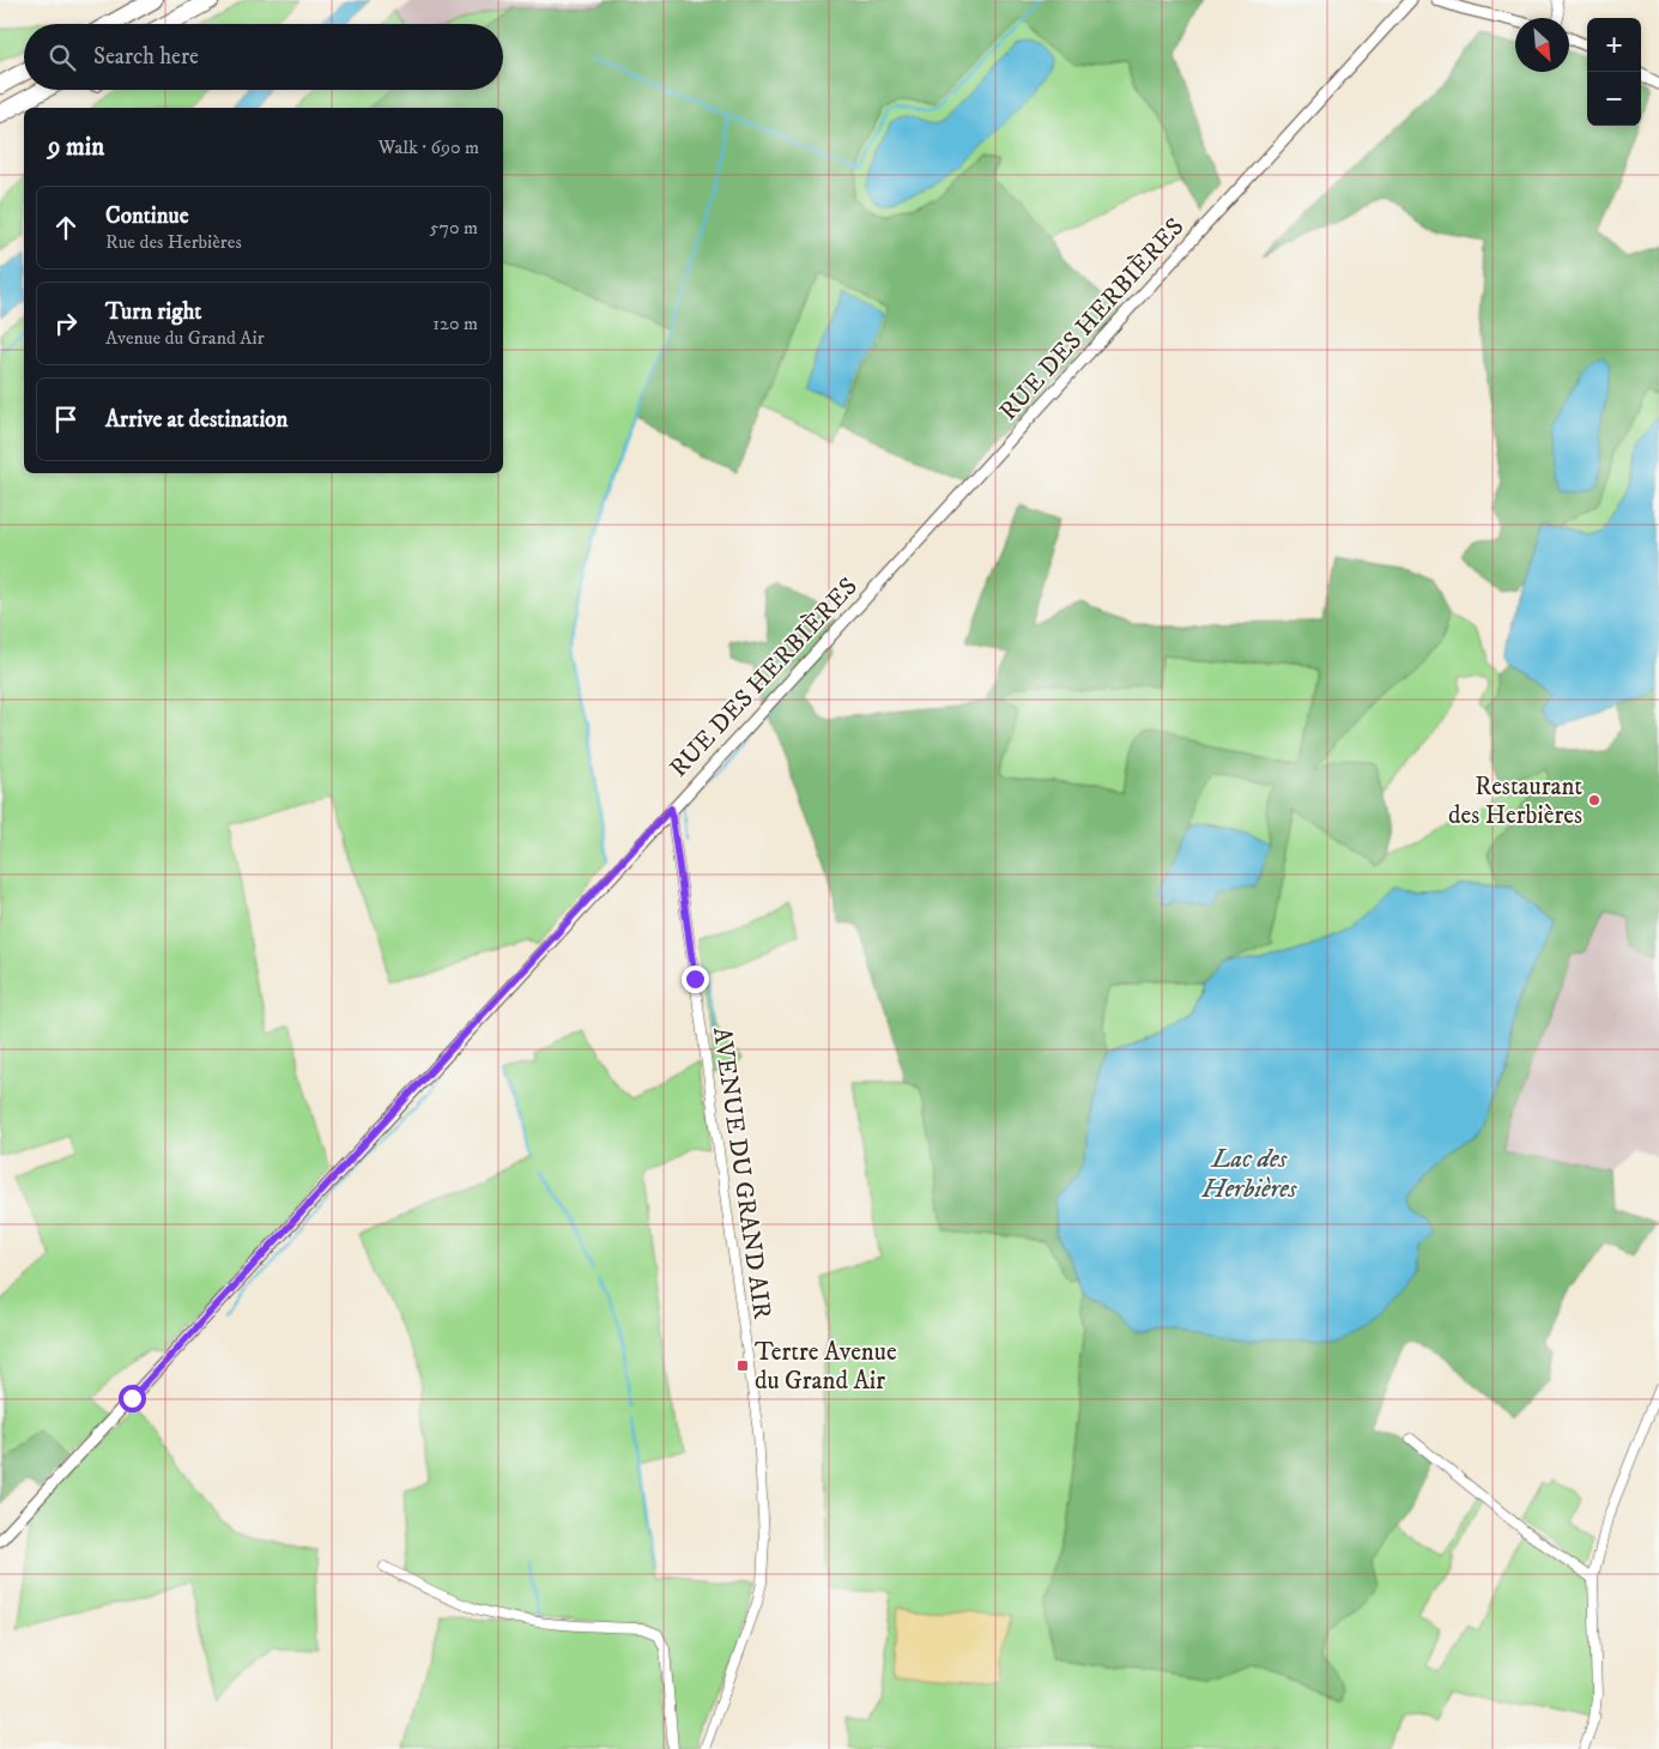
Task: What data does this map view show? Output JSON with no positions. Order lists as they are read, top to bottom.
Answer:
{
  "streets": {
    "street": ["RUE DES HERBIÈRES", "AVENUE DU GRAND AIR"]
  },
  "crossings": [
    ["RUE DES HERBIÈRES", "AVENUE DU GRAND AIR"]
  ],
  "water": ["Lac des Herbières"],
  "places": {
    "other": ["Restaurant des Herbières"],
    "transit": ["Tertre Avenue du Grand Air"]
  },
  "north": "bottom right",
  "page": {
    "map_buttons": ["+", "−"],
    "search": "Search here",
    "heading": ["9 min", "Walk · 690 m"],
    "list": [
      ["Continue", "Rue des Herbières", "570 m"],
      ["Turn right", "Avenue du Grand Air", "120 m"],
      "Arrive at destination"
    ]
  }
}
